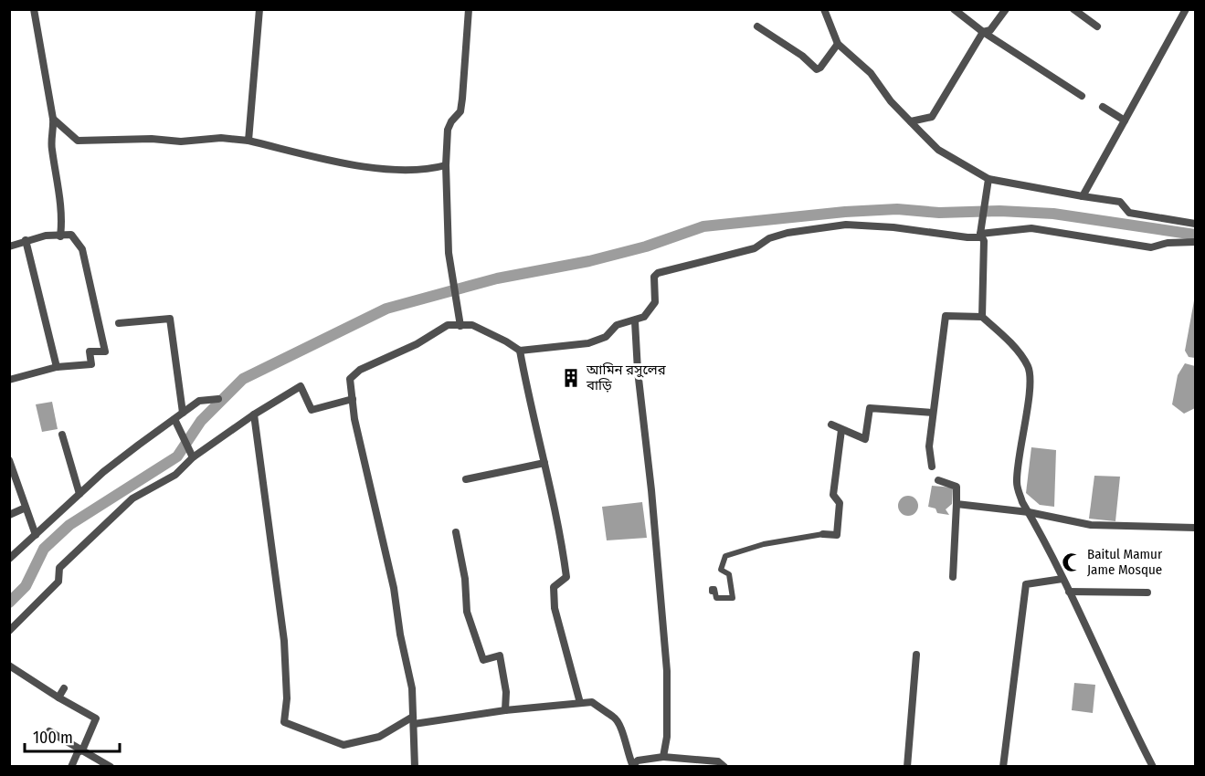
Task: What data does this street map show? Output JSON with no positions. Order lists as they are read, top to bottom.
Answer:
{
  "places": {
    "building": ["আমিন রসুলের বাড়ি"],
    "mosque": ["Baitul Mamur Jame Mosque"]
  },
  "scale_bar": "100 m"
}
